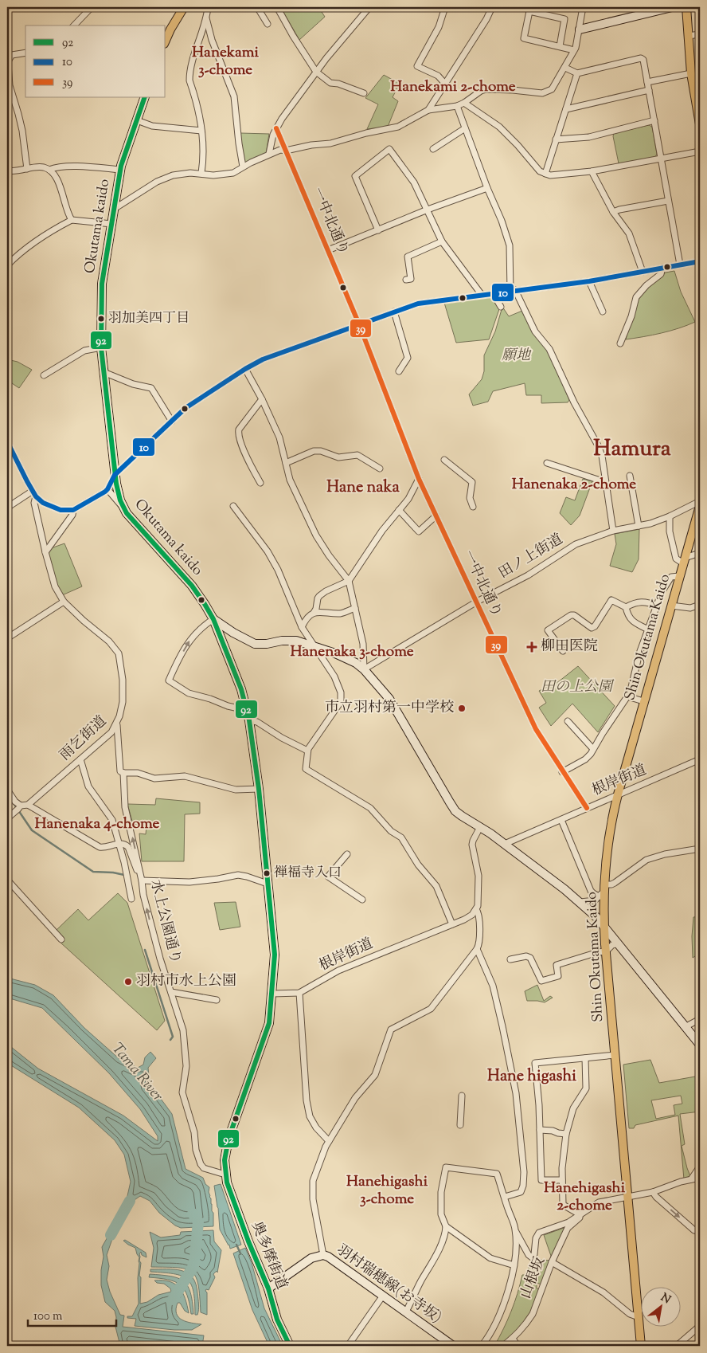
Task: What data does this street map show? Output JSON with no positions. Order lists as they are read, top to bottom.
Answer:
{
  "streets": {
    "main road": ["Okutama kaido", "Shin Okutama Kaido", "奥多摩街道"],
    "street": [
      "一中北通り",
      "田ノ上街道",
      "雨乞街道",
      "根岸街道",
      "水上公園通り",
      "山根坂",
      "羽村瑞穂線(お寺坂)"
    ]
  },
  "crossings": [
    ["一中北通り", "田ノ上街道"],
    ["一中北通り", "根岸街道"],
    ["Okutama kaido", "根岸街道"],
    ["Okutama kaido", "水上公園通り"],
    ["Okutama kaido", "奥多摩街道"],
    ["Shin Okutama Kaido", "根岸街道"],
    ["雨乞街道", "水上公園通り"],
    ["水上公園通り", "奥多摩街道"],
    ["奥多摩街道", "羽村瑞穂線(お寺坂)"]
  ],
  "districts": [
    "Hanekami 3-chome",
    "Hanekami 2-chome",
    "Hamura",
    "Hanenaka 2-chome",
    "Hane naka",
    "Hanenaka 3-chome",
    "Hanenaka 4-chome",
    "Hane higashi",
    "Hanehigashi 3-chome",
    "Hanehigashi 2-chome"
  ],
  "water": ["Tama River"],
  "parks": ["願地", "田の上公園"],
  "places": {
    "other": [
      "羽加美四丁目",
      "市立羽村第一中学校",
      "禅福寺入口",
      "羽村市水上公園"
    ],
    "health": ["柳田医院"]
  },
  "lines": ["transit line 92", "transit line 39", "transit line 10"],
  "legend": ["92", "10", "39"],
  "scale_bar": "100 m",
  "north": "top right"
}
